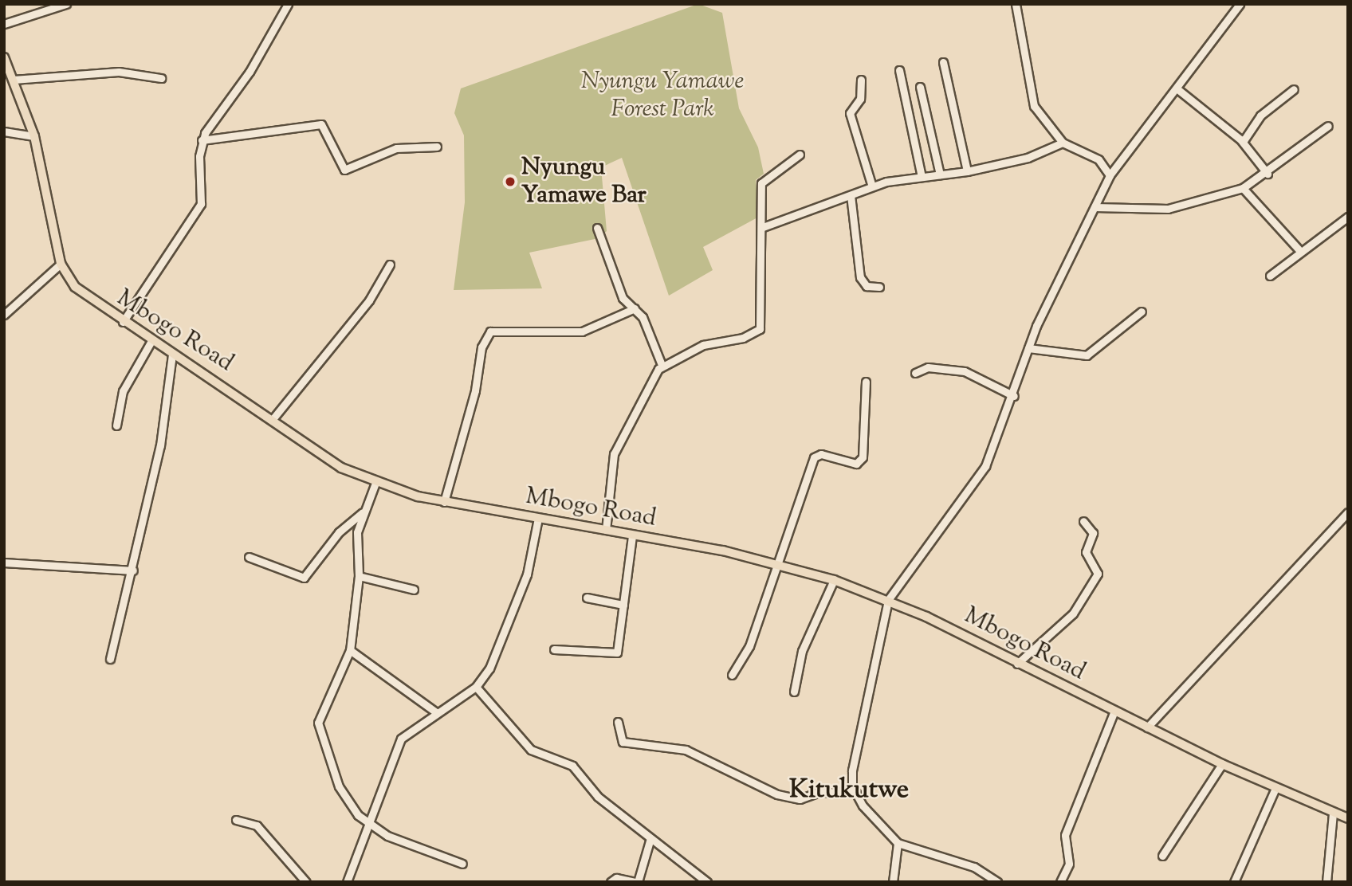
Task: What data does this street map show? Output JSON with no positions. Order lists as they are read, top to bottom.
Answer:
{
  "streets": {
    "main road": ["Mbogo Road"]
  },
  "districts": ["Kitukutwe"],
  "parks": ["Nyungu Yamawe Forest Park"],
  "places": ["Nyungu Yamawe Bar"]
}
